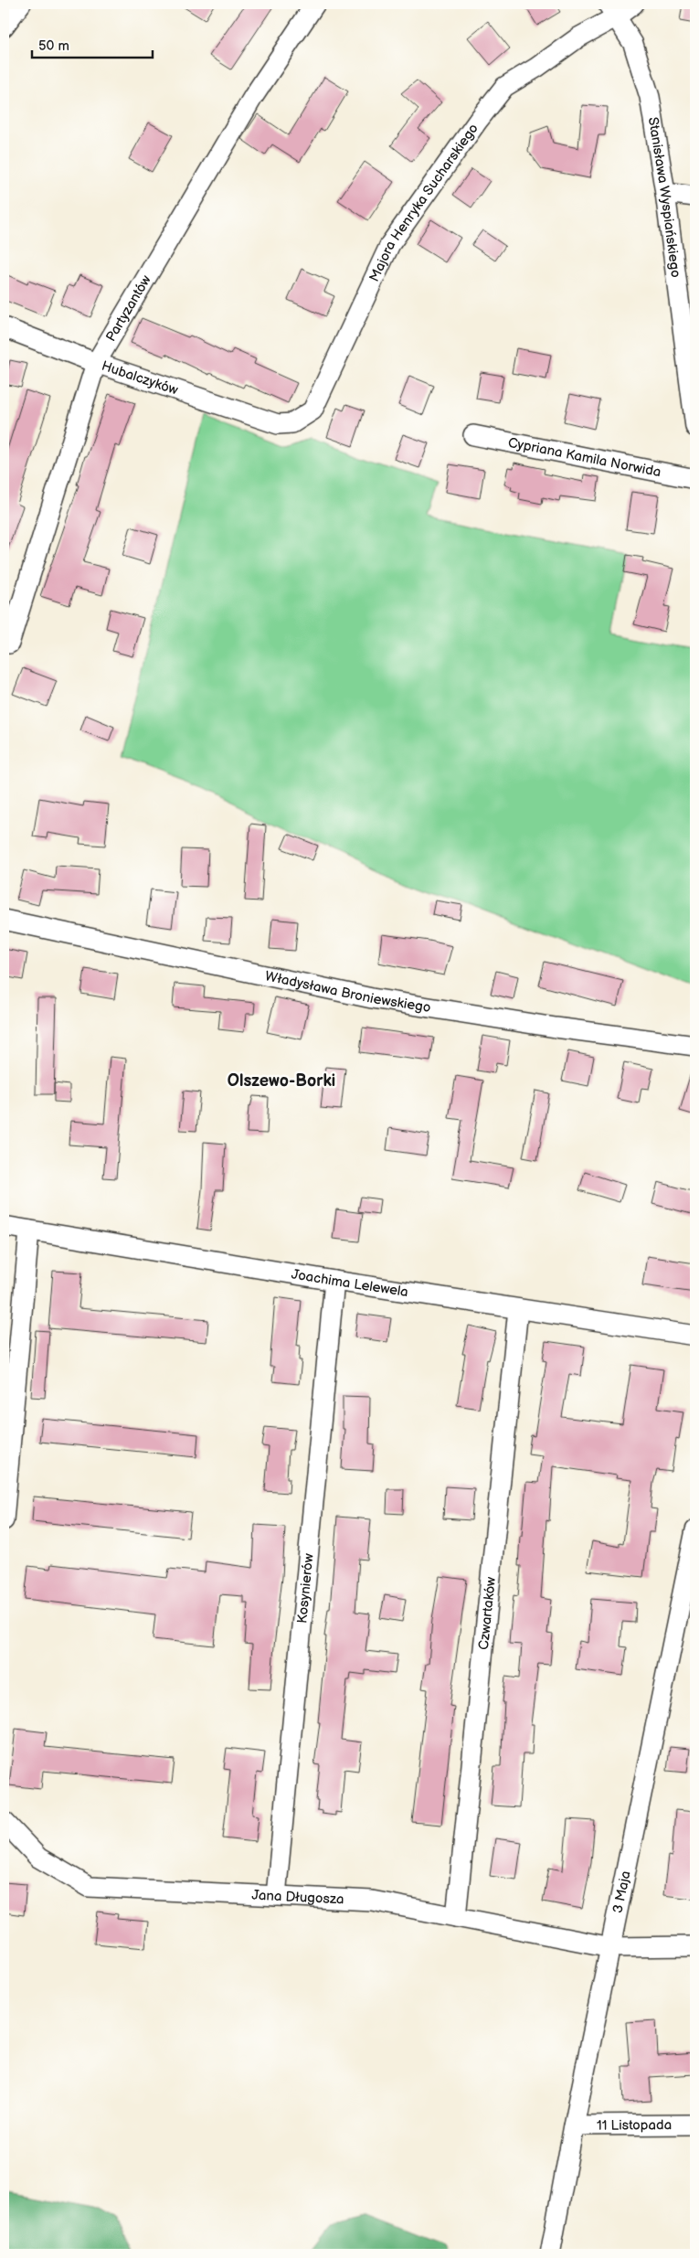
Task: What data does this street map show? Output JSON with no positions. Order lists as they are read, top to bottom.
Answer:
{
  "streets": {
    "street": [
      "Stanisława Wyspiańskiego",
      "Majora Henryka Sucharskiego",
      "Partyzantów",
      "Hubalczyków",
      "Cypriana Kamila Norwida",
      "Władysława Broniewskiego",
      "Joachima Lelewela",
      "Kosynierów",
      "Czwartaków",
      "3 Maja",
      "Jana Długosza",
      "11 Listopada"
    ]
  },
  "crossings": [
    ["Stanisława Wyspiańskiego", "Majora Henryka Sucharskiego"],
    ["Majora Henryka Sucharskiego", "Hubalczyków"],
    ["Partyzantów", "Hubalczyków"],
    ["Joachima Lelewela", "Kosynierów"],
    ["Joachima Lelewela", "Czwartaków"],
    ["Kosynierów", "Jana Długosza"],
    ["Czwartaków", "Jana Długosza"],
    ["3 Maja", "Jana Długosza"],
    ["3 Maja", "11 Listopada"]
  ],
  "districts": ["Olszewo-Borki"],
  "scale_bar": "50 m"
}
